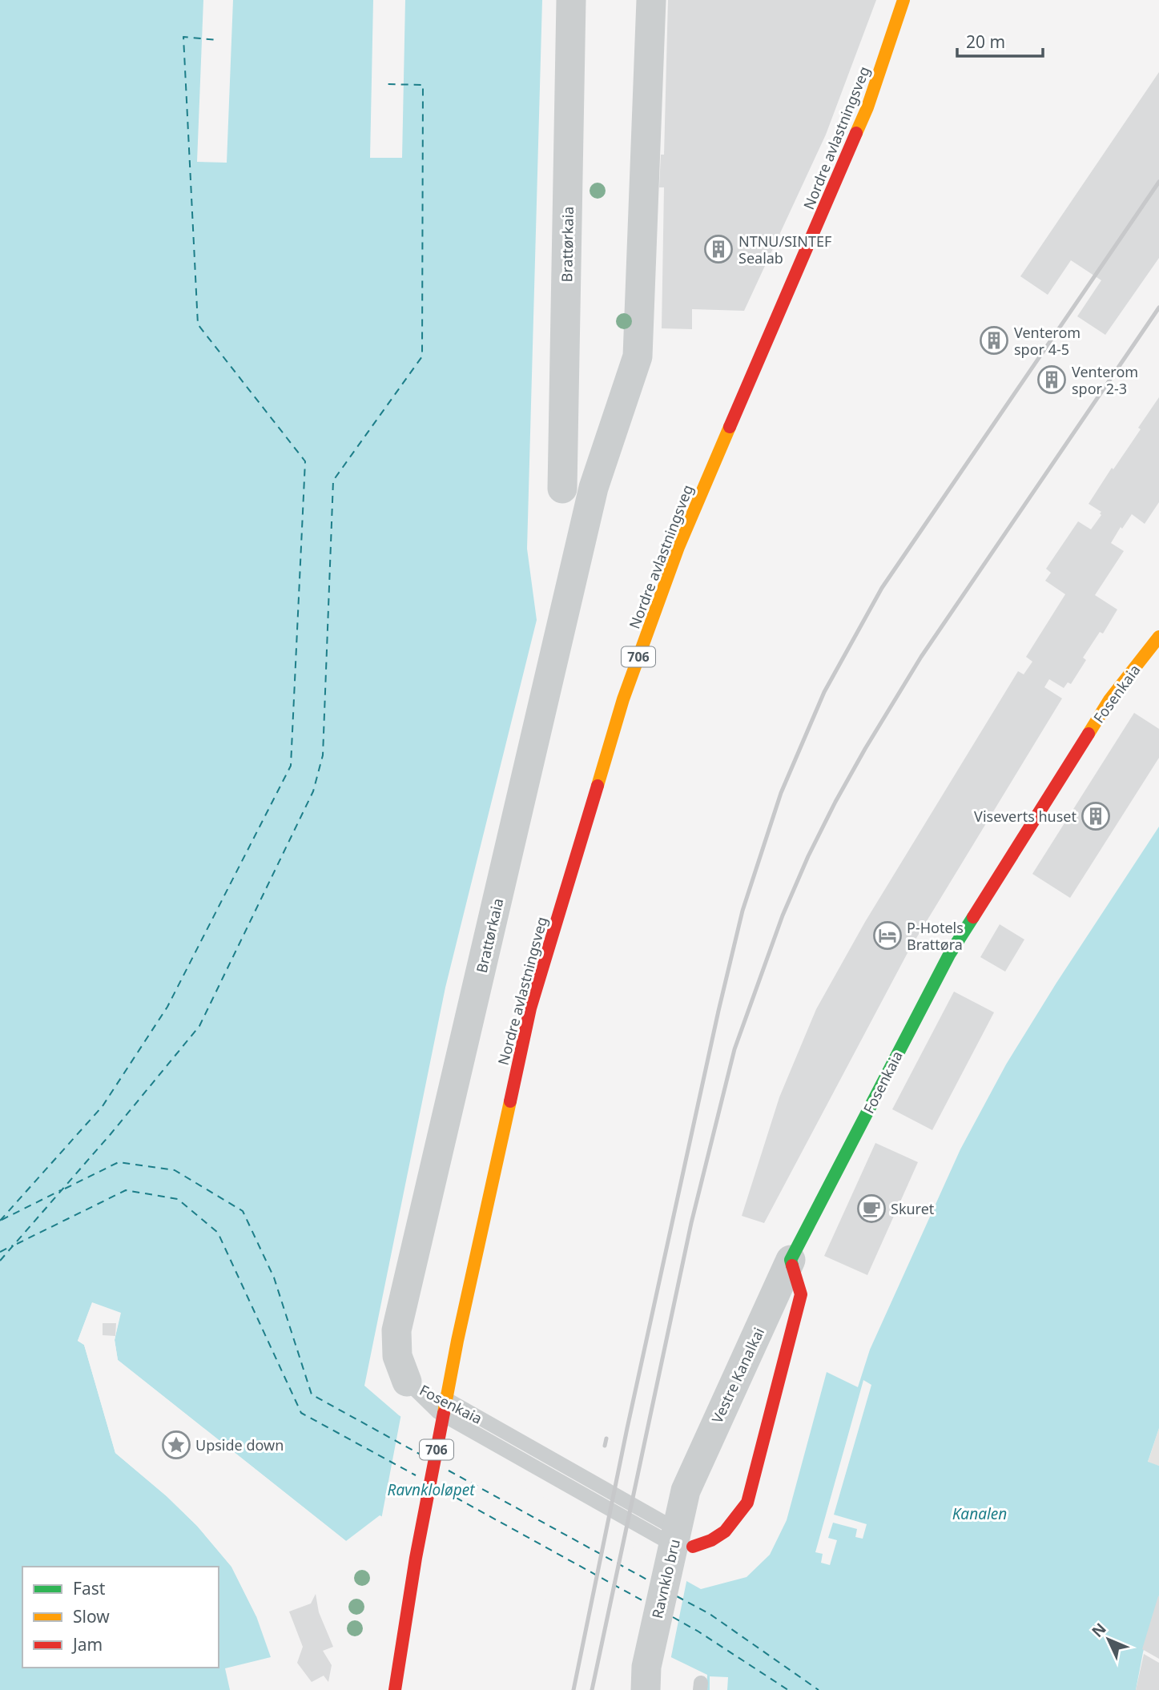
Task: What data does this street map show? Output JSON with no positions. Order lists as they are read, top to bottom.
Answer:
{
  "streets": {
    "main road": ["Nordre avlastningsveg", "706", "Fosenkaia"],
    "street": ["Brattørkaia", "Vestre Kanalkai", "Ravnklo bru"]
  },
  "crossings": [
    ["Brattørkaia", "Fosenkaia"],
    ["Fosenkaia", "Vestre Kanalkai"],
    ["Vestre Kanalkai", "Ravnklo bru"]
  ],
  "water": ["Ravnkloløpet", "Kanalen"],
  "places": {
    "building": [
      "NTNU/SINTEF Sealab",
      "Venterom spor 4-5",
      "Venterom spor 2-3",
      "Viseverts huset"
    ],
    "hotel": ["P-Hotels Brattøra"],
    "cafe": ["Skuret"],
    "place": ["Upside down"]
  },
  "legend": ["Fast", "Slow", "Jam"],
  "scale_bar": "20 m",
  "north": "top left"
}
